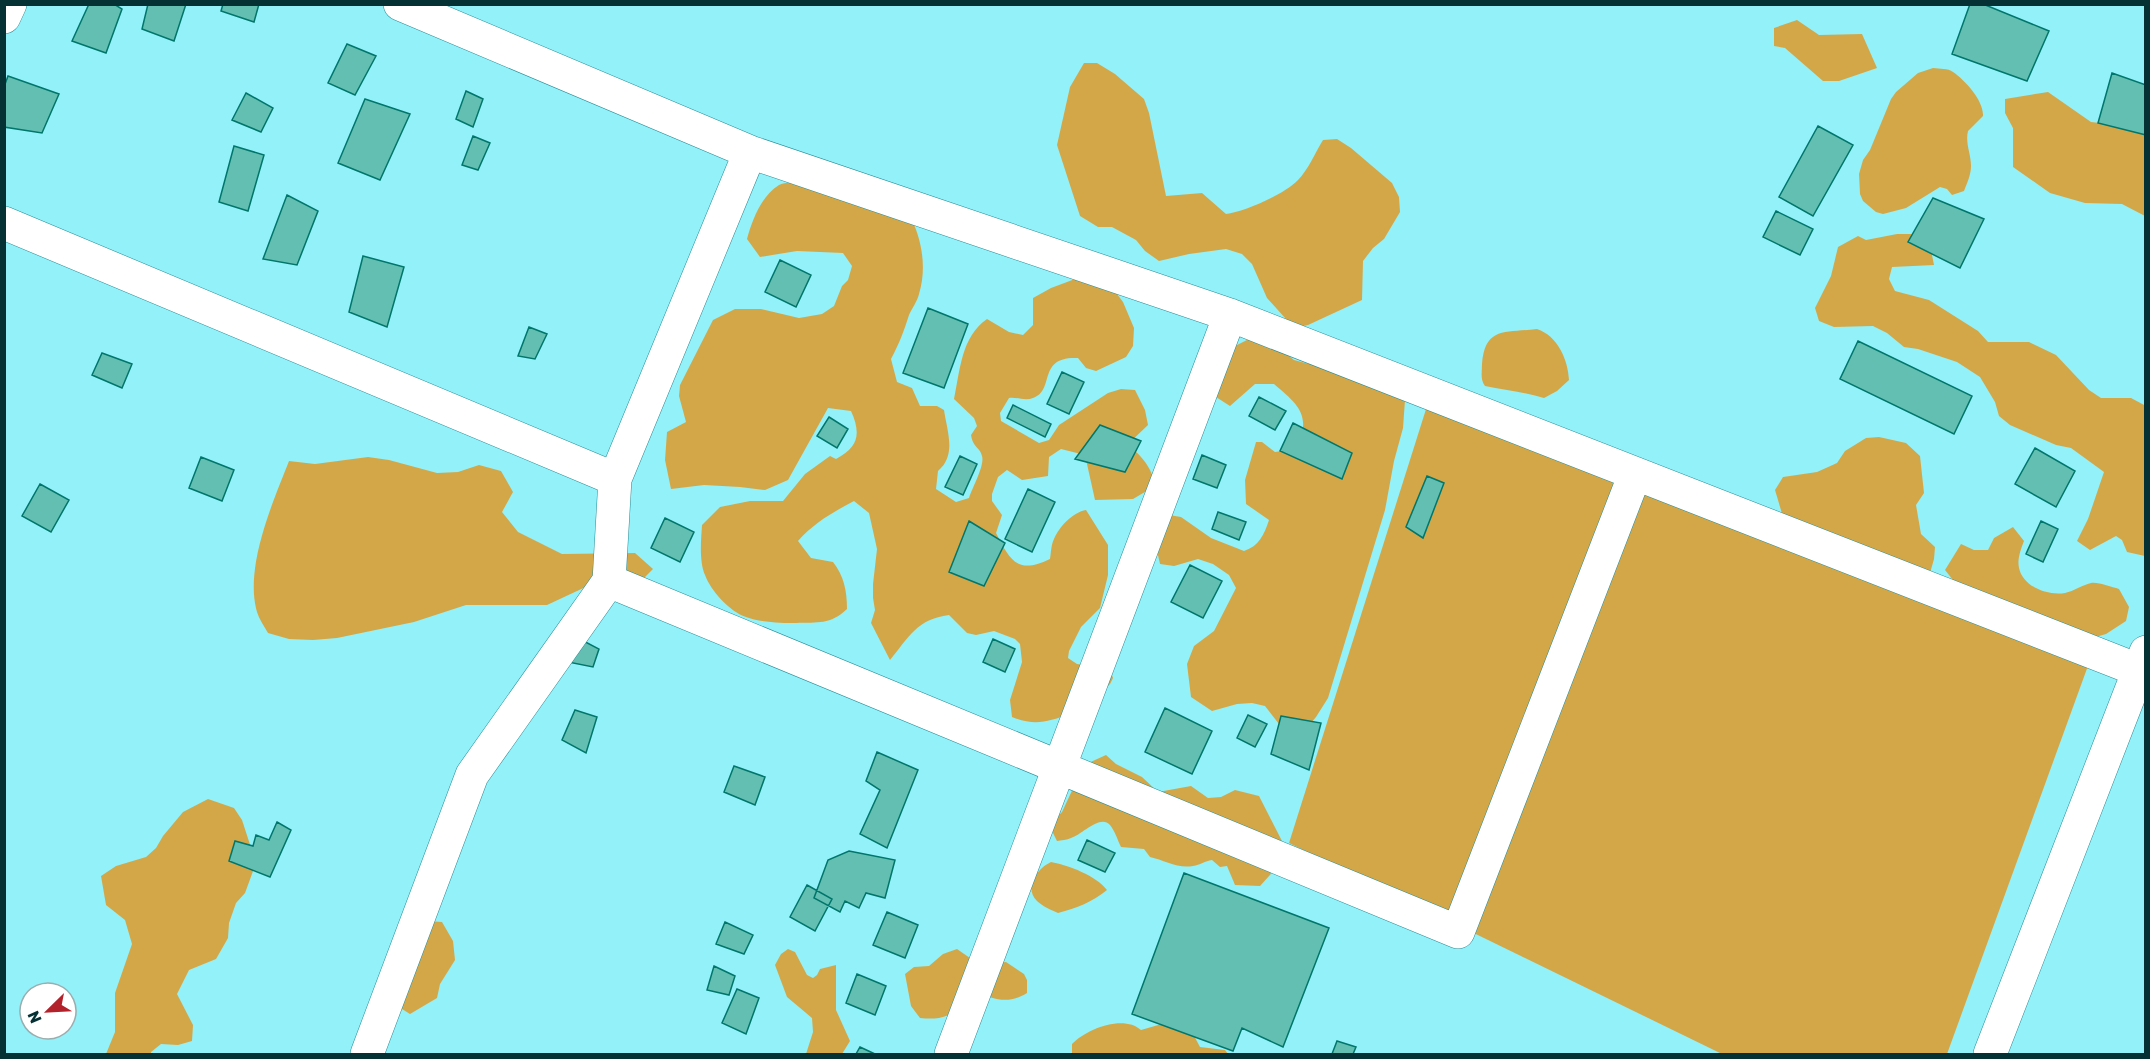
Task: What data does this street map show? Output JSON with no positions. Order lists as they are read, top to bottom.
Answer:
{
  "north": "bottom left"
}
